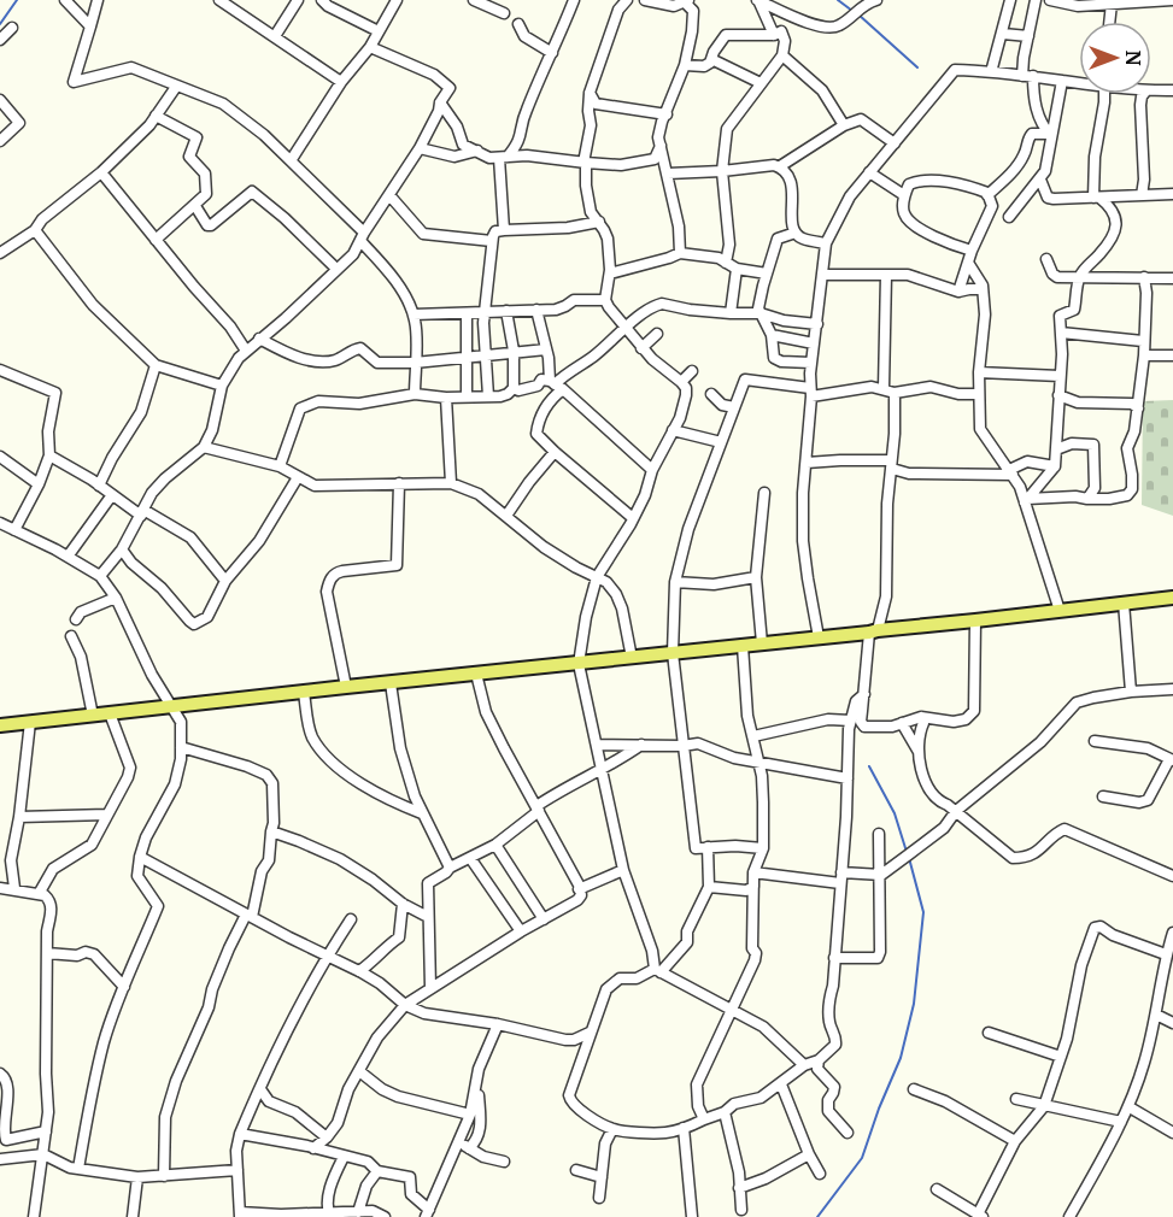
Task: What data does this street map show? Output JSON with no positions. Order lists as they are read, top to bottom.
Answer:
{
  "north": "right"
}
